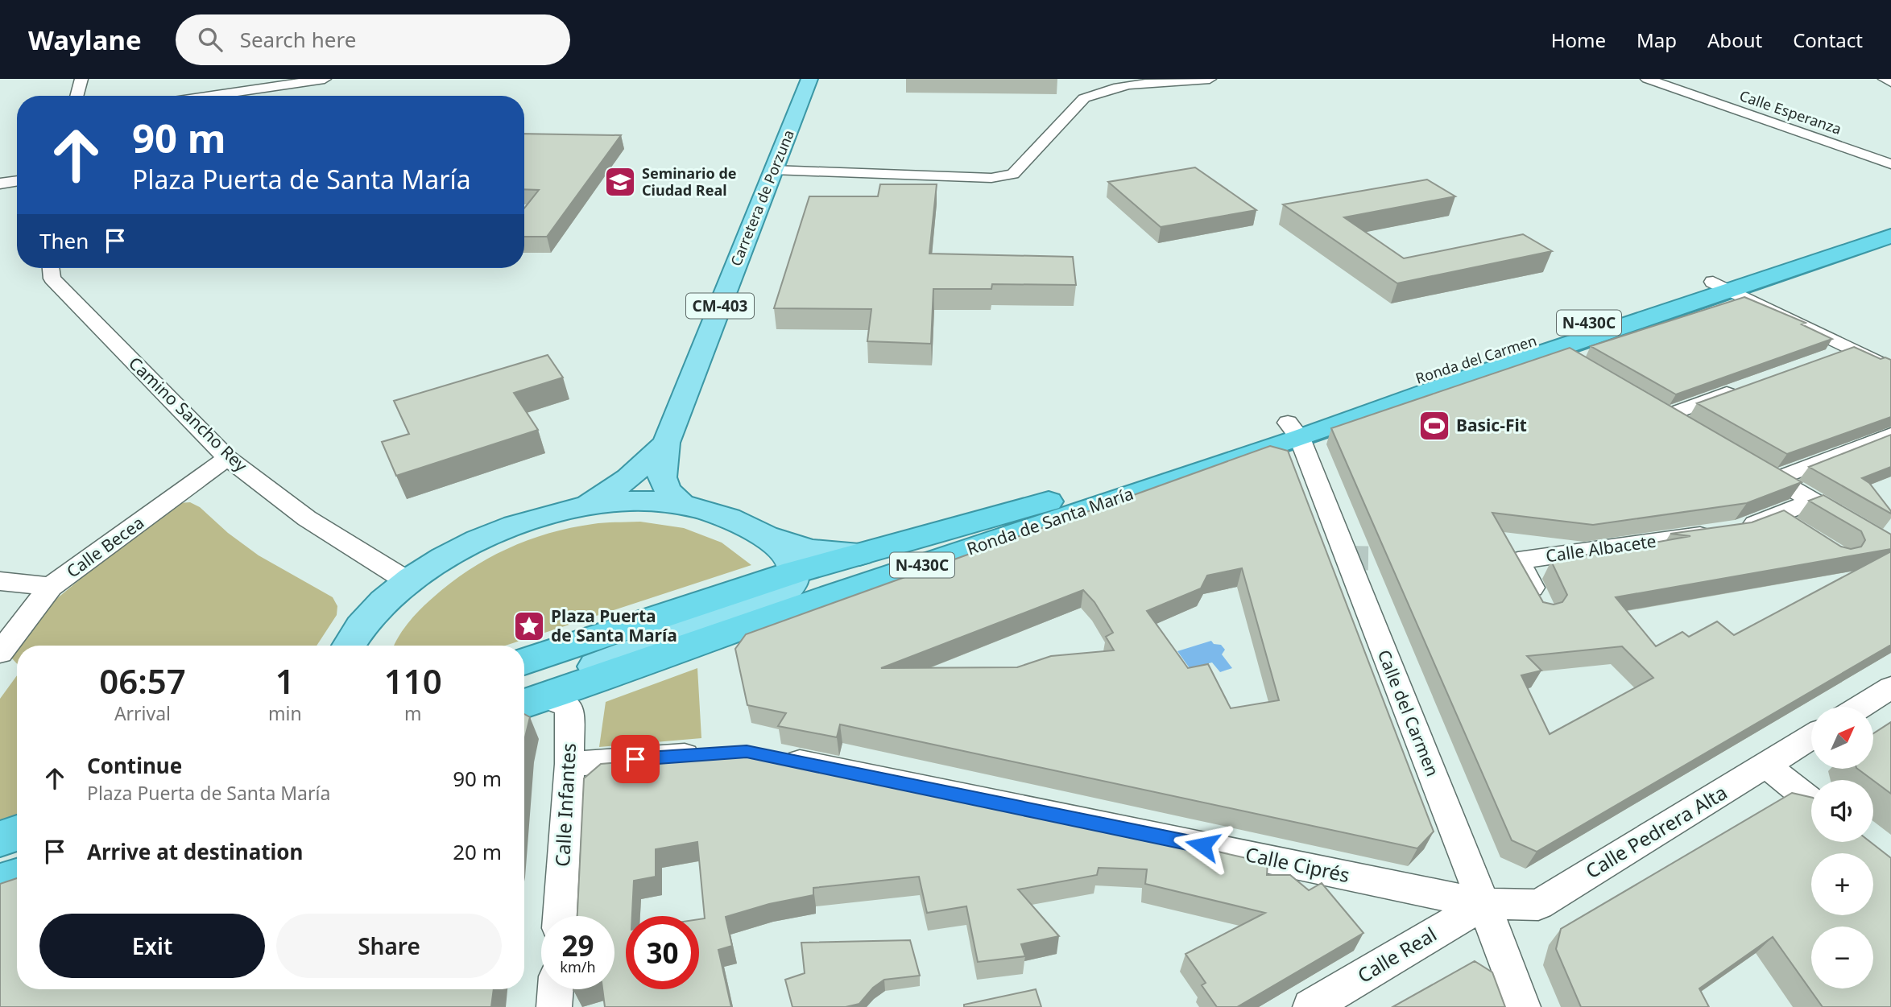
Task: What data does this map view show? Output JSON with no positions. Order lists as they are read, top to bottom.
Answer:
{
  "streets": {
    "highway": ["N-430C", "Ronda del Carmen", "Ronda de Santa María"],
    "main road": ["Carretera de Porzuna", "CM-403"],
    "street": [
      "Calle Esperanza",
      "Camino Sancho Rey",
      "Calle Becea",
      "Calle Albacete",
      "Calle del Carmen",
      "Calle Infantes",
      "Calle Pedrera Alta",
      "Calle Ciprés",
      "Calle Real"
    ]
  },
  "crossings": [
    ["N-430C", "Ronda de Santa María"],
    ["Ronda del Carmen", "Ronda de Santa María"],
    ["Ronda del Carmen", "Calle del Carmen"],
    ["Camino Sancho Rey", "Calle Becea"],
    ["Ronda de Santa María", "Calle del Carmen"],
    ["Ronda de Santa María", "Calle Infantes"],
    ["Calle del Carmen", "Calle Pedrera Alta"],
    ["Calle del Carmen", "Calle Ciprés"],
    ["Calle del Carmen", "Calle Real"],
    ["Calle Pedrera Alta", "Calle Ciprés"],
    ["Calle Pedrera Alta", "Calle Real"],
    ["Calle Ciprés", "Calle Real"]
  ],
  "places": {
    "school or university": ["Seminario de Ciudad Real"],
    "sports": ["Basic-Fit"],
    "place": ["Plaza Puerta de Santa María"]
  },
  "north": "top right",
  "page": {
    "header": "Waylane",
    "search": "Search here",
    "nav": [
      "Home",
      "Map",
      "About",
      "Contact"
    ],
    "turn": ["90 m", "Plaza Puerta de Santa María"],
    "then": "Then",
    "eta": [
      "06:57",
      "Arrival",
      "1",
      "min",
      "110",
      "m"
    ],
    "map_buttons": ["+", "−"],
    "list": [
      {
        "name": "Continue",
        "note": "Plaza Puerta de Santa María",
        "value": "90 m"
      },
      {
        "name": "Arrive at destination",
        "value": "20 m"
      }
    ],
    "buttons": ["Exit", "Share"],
    "speed": "29 km/h",
    "limit": "30"
  }
}
